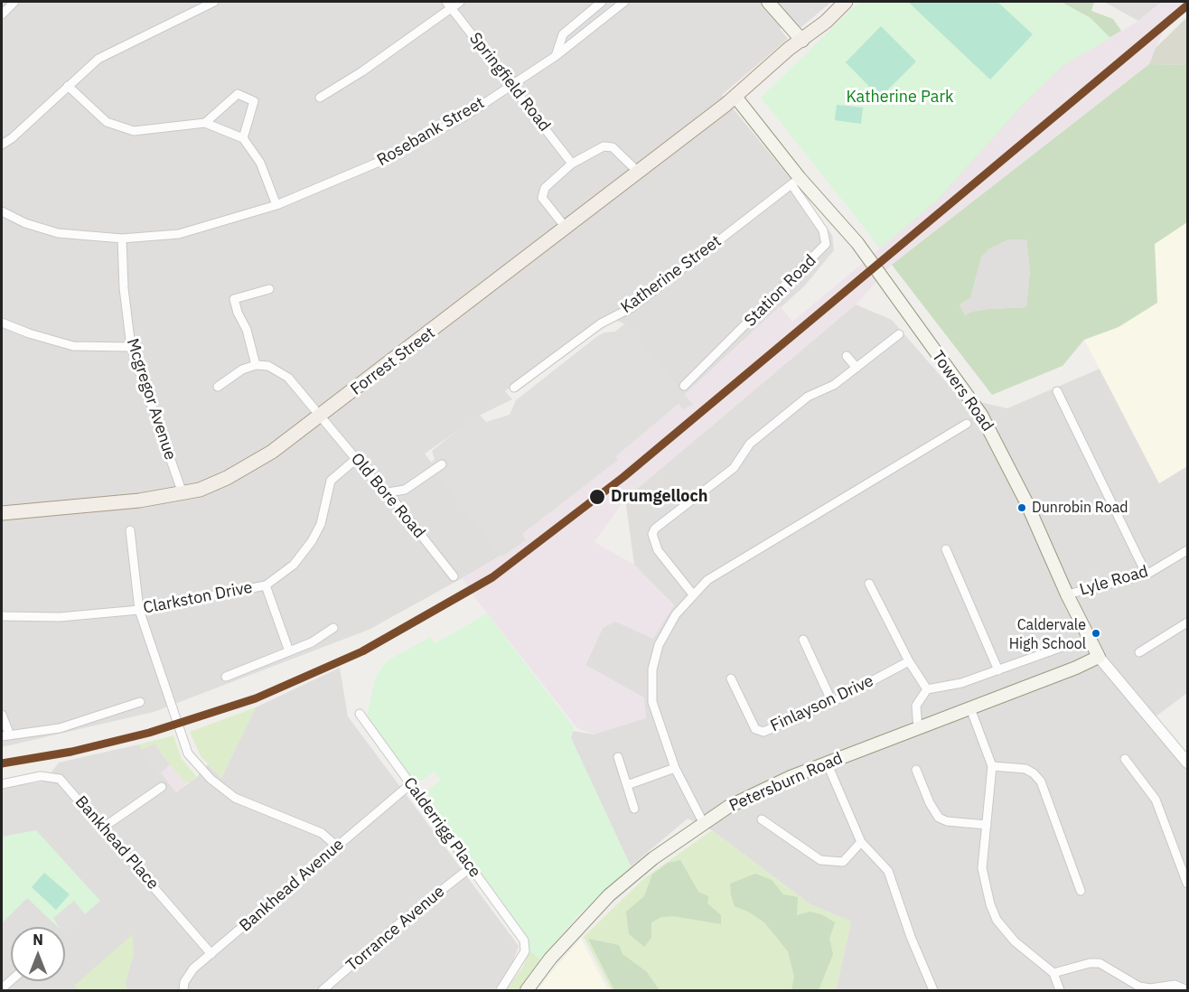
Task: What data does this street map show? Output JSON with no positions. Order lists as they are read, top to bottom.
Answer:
{
  "streets": {
    "main road": ["Forrest Street", "Towers Road", "Petersburn Road"],
    "street": [
      "Springfield Road",
      "Rosebank Street",
      "Katherine Street",
      "Station Road",
      "Mcgregor Avenue",
      "Old Bore Road",
      "Lyle Road",
      "Clarkston Drive",
      "Finlayson Drive",
      "Calderrigg Place",
      "Bankhead Place",
      "Bankhead Avenue",
      "Torrance Avenue"
    ]
  },
  "crossings": [
    ["Springfield Road", "Rosebank Street"],
    ["Rosebank Street", "Mcgregor Avenue"],
    ["Katherine Street", "Station Road"],
    ["Katherine Street", "Towers Road"],
    ["Station Road", "Towers Road"],
    ["Forrest Street", "Towers Road"],
    ["Forrest Street", "Mcgregor Avenue"],
    ["Forrest Street", "Old Bore Road"],
    ["Towers Road", "Lyle Road"],
    ["Towers Road", "Petersburn Road"],
    ["Old Bore Road", "Clarkston Drive"],
    ["Calderrigg Place", "Bankhead Avenue"],
    ["Calderrigg Place", "Torrance Avenue"],
    ["Bankhead Place", "Bankhead Avenue"]
  ],
  "parks": ["Katherine Park"],
  "places": ["Drumgelloch", "Dunrobin Road", "Caldervale High School"],
  "north": "top"
}
